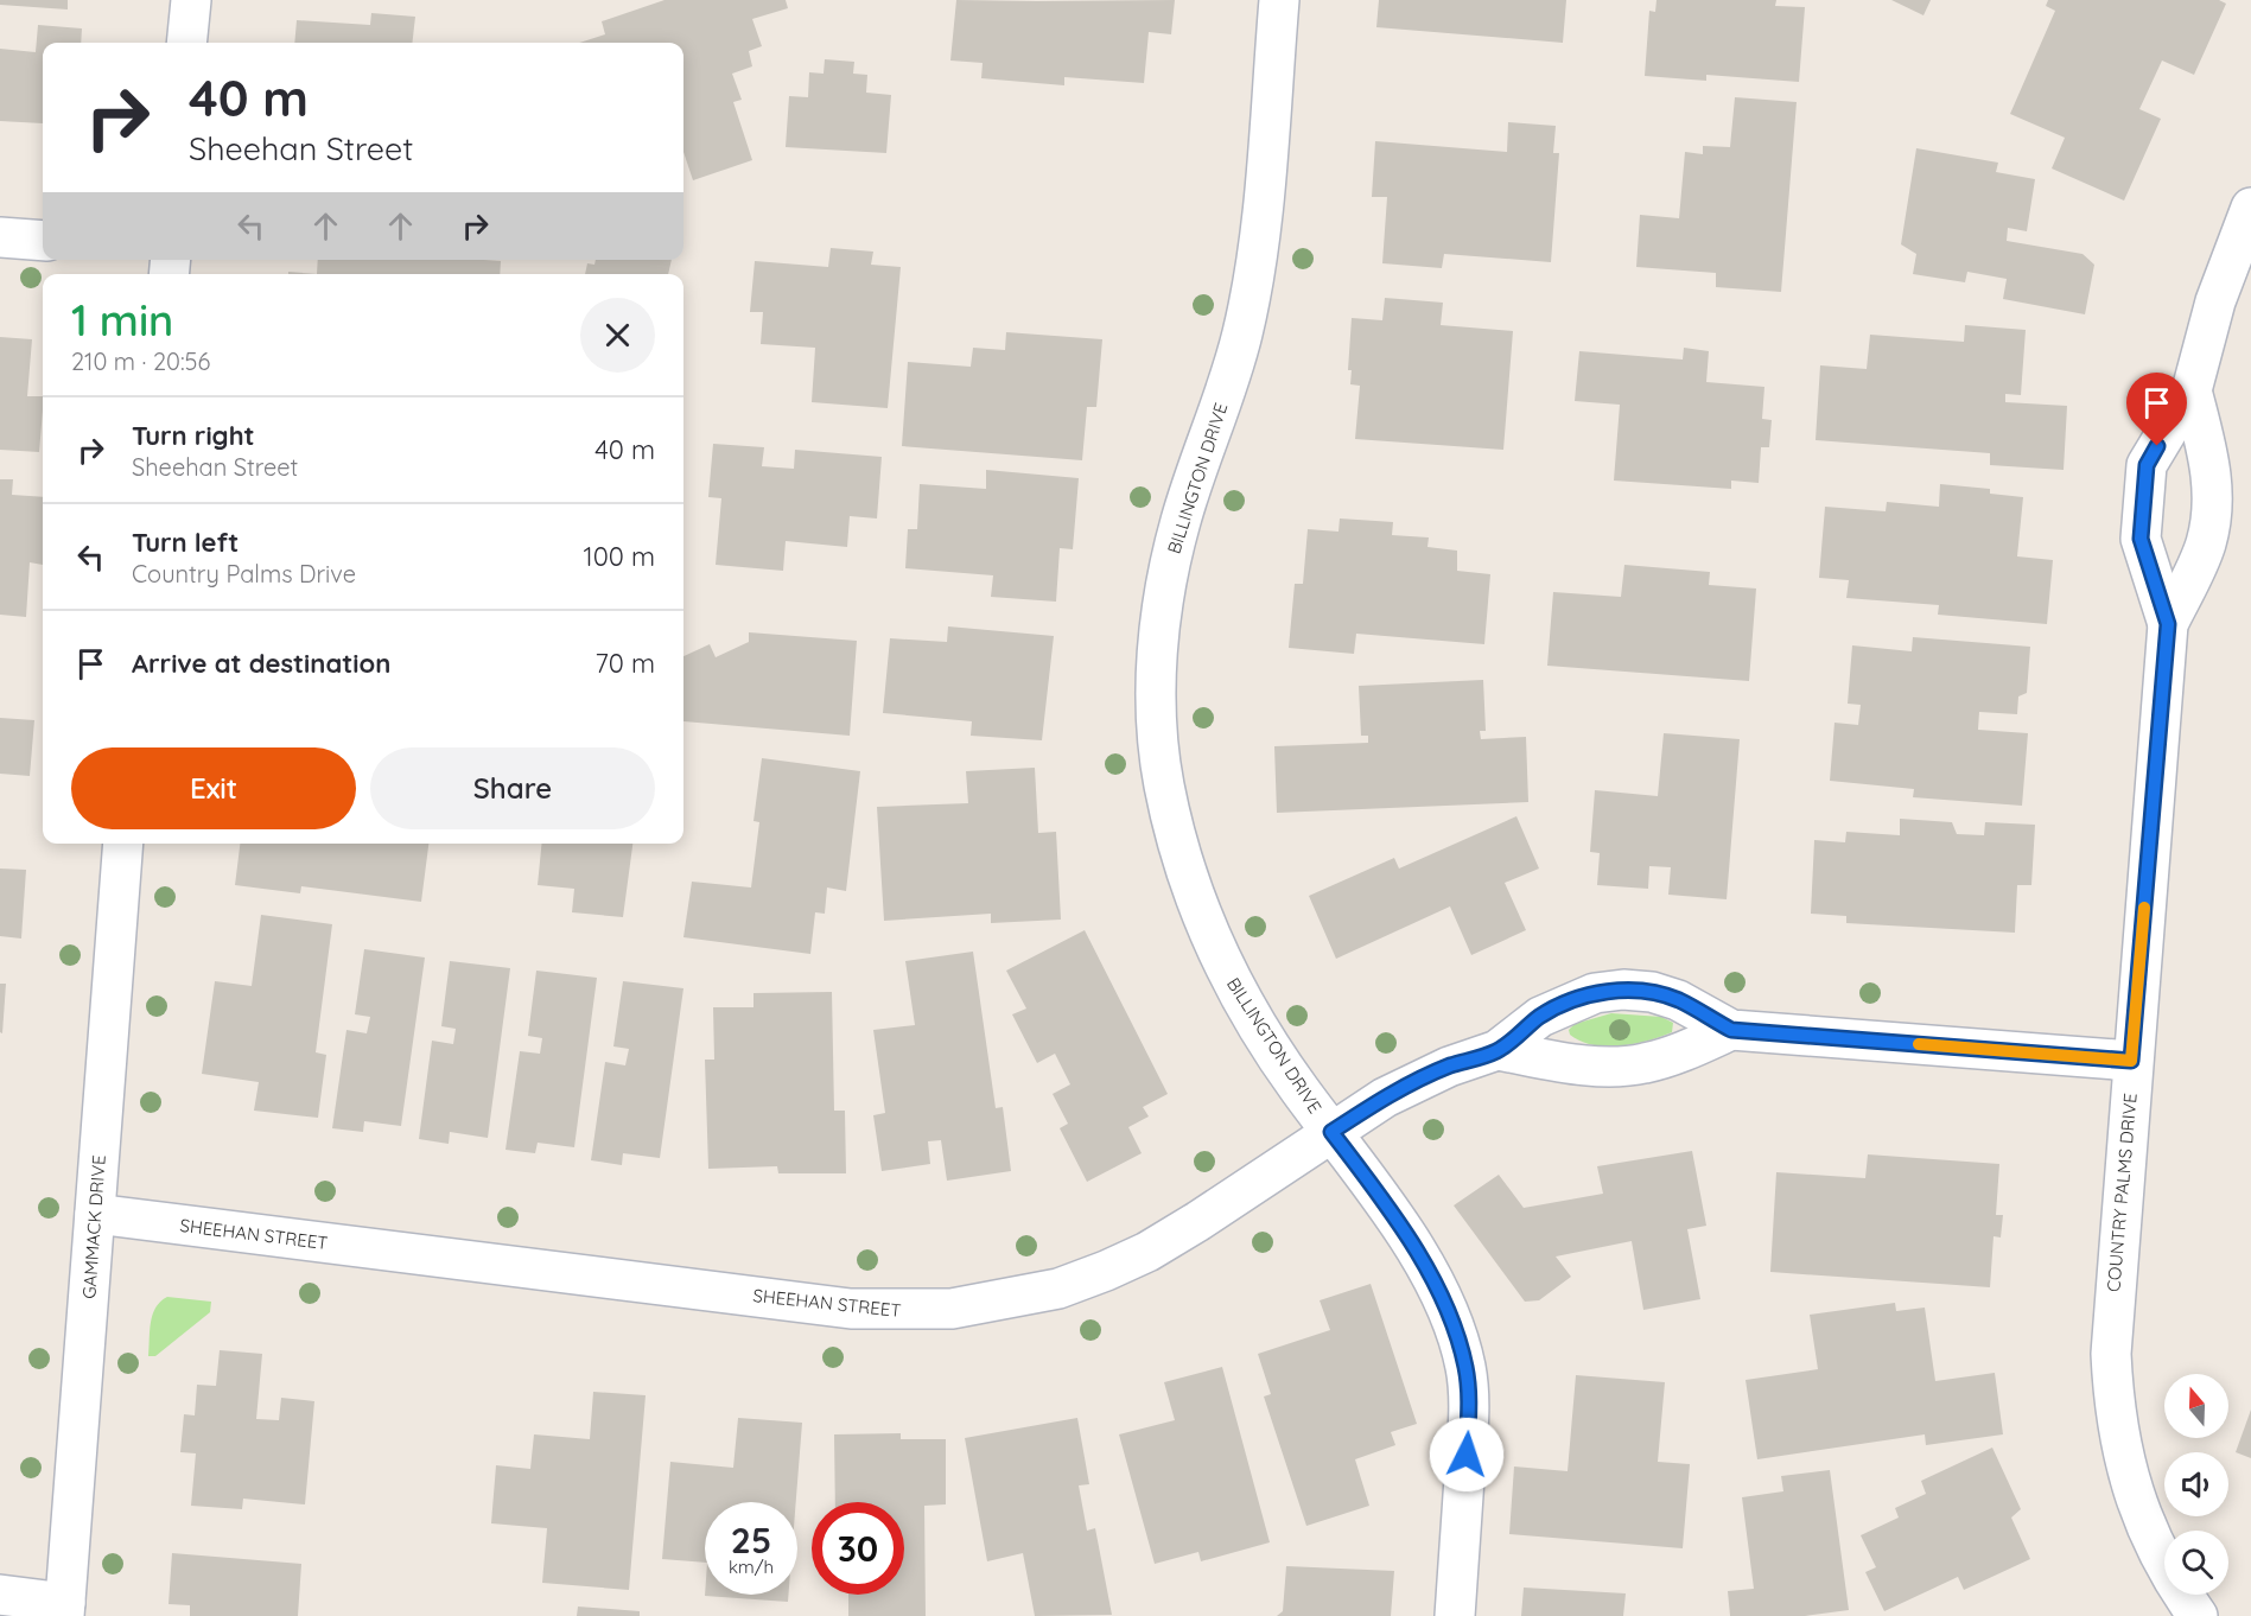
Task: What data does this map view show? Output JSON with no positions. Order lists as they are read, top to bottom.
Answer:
{
  "streets": {
    "street": [
      "BILLINGTON DRIVE",
      "COUNTRY PALMS DRIVE",
      "GAMMACK DRIVE",
      "SHEEHAN STREET"
    ]
  },
  "crossings": [
    ["BILLINGTON DRIVE", "SHEEHAN STREET"],
    ["COUNTRY PALMS DRIVE", "SHEEHAN STREET"],
    ["GAMMACK DRIVE", "SHEEHAN STREET"]
  ],
  "north": "top",
  "page": {
    "turn": ["40 m", "Sheehan Street"],
    "heading": ["1 min", "210 m · 20:56"],
    "list": [
      {
        "name": "Turn right",
        "note": "Sheehan Street",
        "value": "40 m"
      },
      {
        "name": "Turn left",
        "note": "Country Palms Drive",
        "value": "100 m"
      },
      {
        "name": "Arrive at destination",
        "value": "70 m"
      }
    ],
    "buttons": ["Exit", "Share"],
    "speed": "25 km/h",
    "limit": "30"
  }
}
